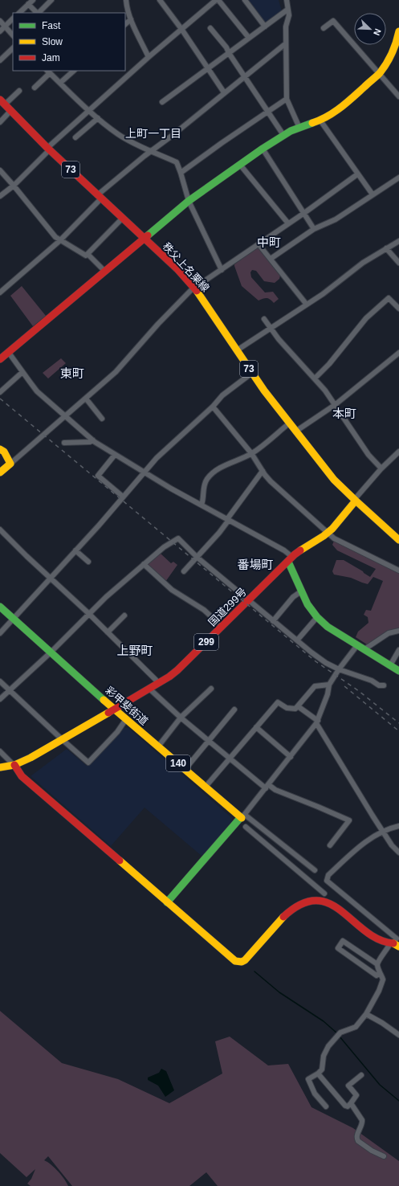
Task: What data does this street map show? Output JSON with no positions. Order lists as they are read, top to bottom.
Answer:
{
  "streets": {
    "main road": [
      "73",
      "秩父上名栗線",
      "国道299号",
      "299",
      "彩甲斐街道",
      "140"
    ]
  },
  "crossings": [
    ["秩父上名栗線", "国道299号"],
    ["国道299号", "彩甲斐街道"]
  ],
  "districts": [
    "上町一丁目",
    "中町",
    "東町",
    "本町",
    "番場町",
    "上野町"
  ],
  "legend": ["Fast", "Slow", "Jam"],
  "north": "bottom right"
}
